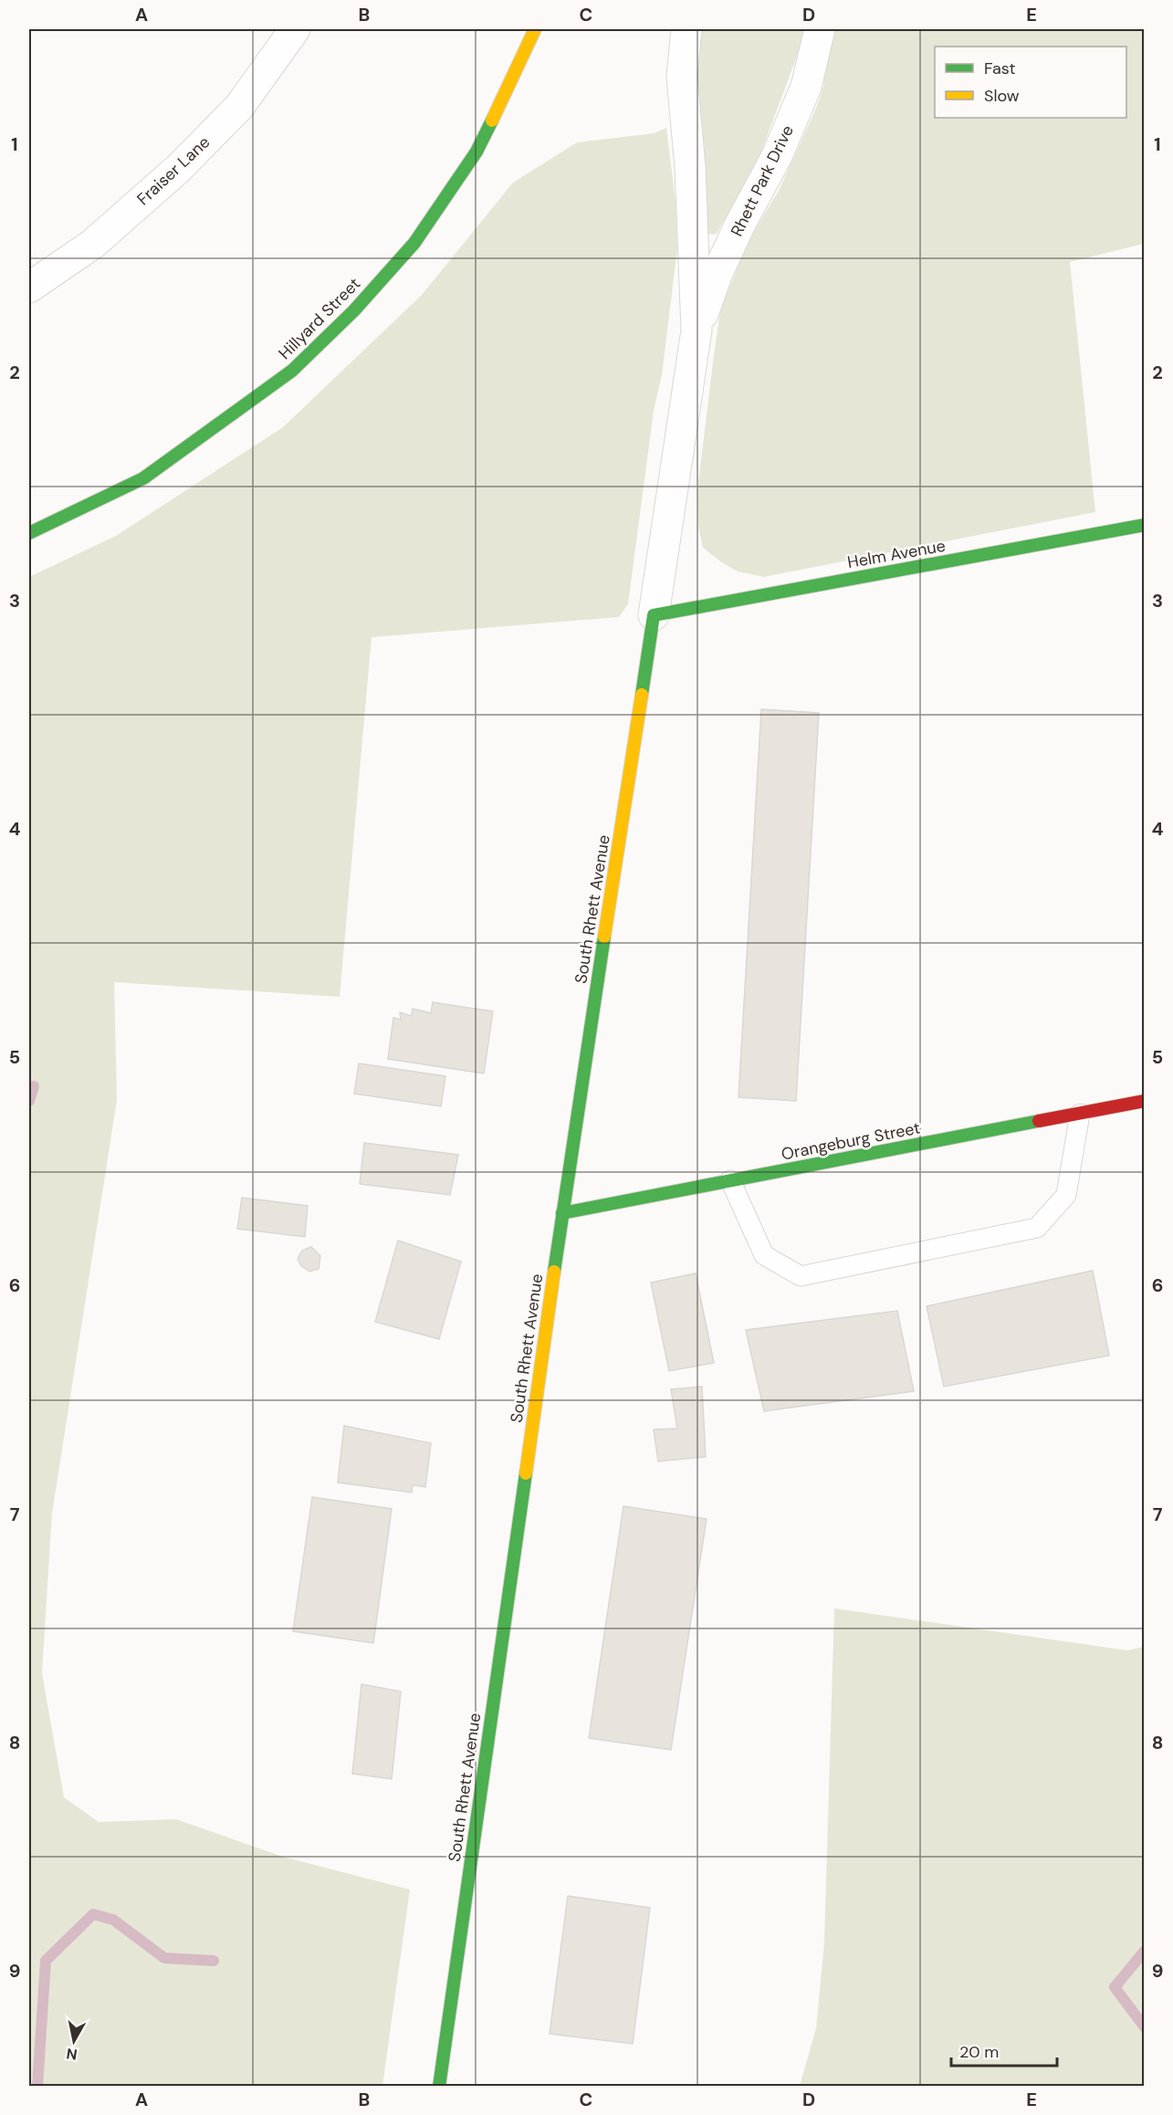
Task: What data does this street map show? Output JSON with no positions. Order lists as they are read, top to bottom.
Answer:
{
  "streets": {
    "street": [
      "Fraiser Lane",
      "Rhett Park Drive",
      "Hillyard Street",
      "Helm Avenue",
      "South Rhett Avenue",
      "Orangeburg Street"
    ]
  },
  "crossings": [
    ["Rhett Park Drive", "Helm Avenue"],
    ["Rhett Park Drive", "South Rhett Avenue"],
    ["Helm Avenue", "South Rhett Avenue"],
    ["South Rhett Avenue", "Orangeburg Street"]
  ],
  "legend": ["Fast", "Slow"],
  "scale_bar": "20 m",
  "north": "bottom",
  "grid": {
    "columns": [
      "A",
      "B",
      "C",
      "D",
      "E"
    ],
    "rows": [
      "1",
      "2",
      "3",
      "4",
      "5",
      "6",
      "7",
      "8",
      "9"
    ]
  }
}
